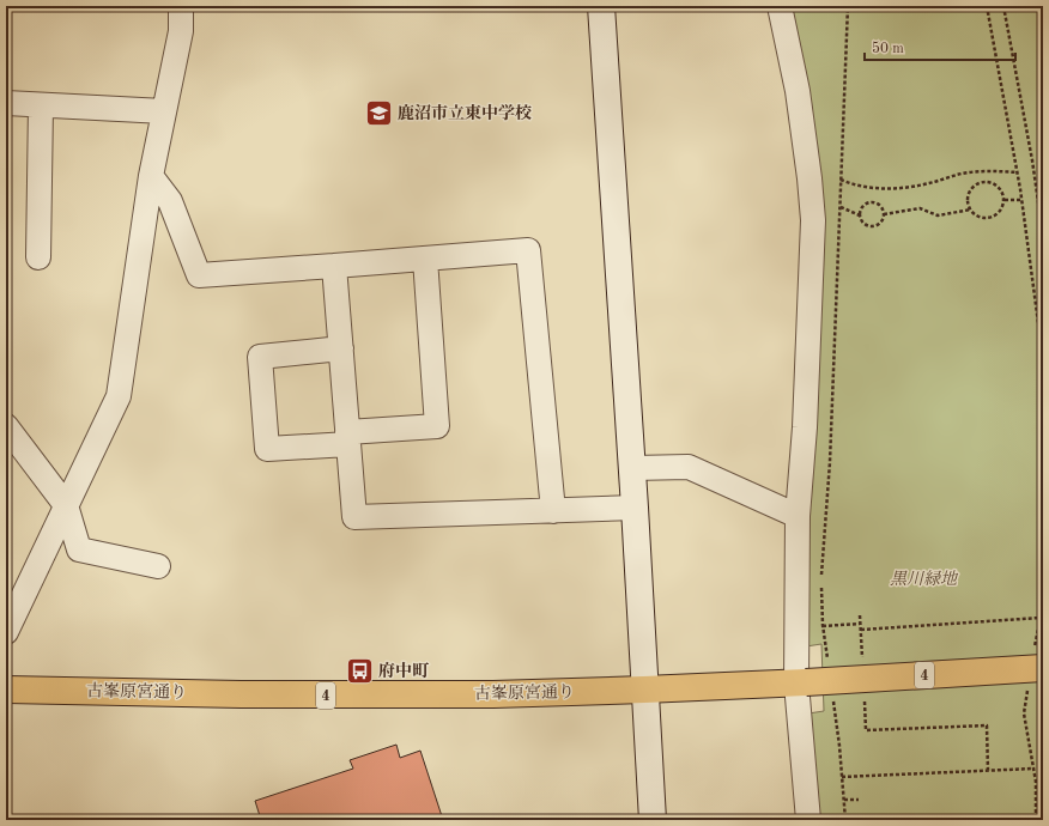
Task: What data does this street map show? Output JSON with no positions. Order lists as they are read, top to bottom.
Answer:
{
  "streets": {
    "main road": ["4", "古峯原宮通り"]
  },
  "parks": ["黒川緑地"],
  "places": {
    "school or university": ["鹿沼市立東中学校"],
    "bus stop": ["府中町"]
  },
  "scale_bar": "50 m"
}
